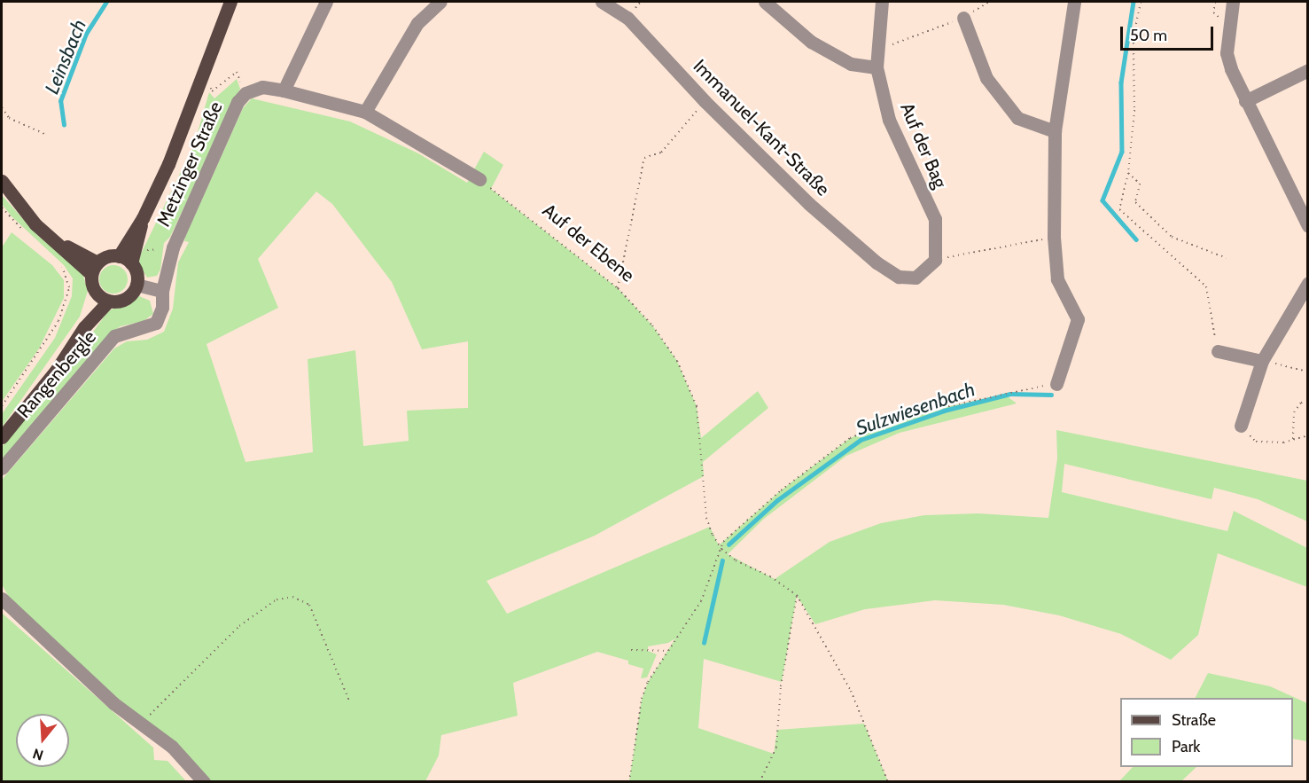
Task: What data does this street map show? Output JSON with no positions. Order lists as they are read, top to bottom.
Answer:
{
  "streets": {
    "main road": ["Metzinger Straße"],
    "street": ["Immanuel-Kant-Straße", "Auf der Bag", "Rangenbergle"],
    "path": ["Auf der Ebene"]
  },
  "crossings": [
    ["Immanuel-Kant-Straße", "Auf der Bag"],
    ["Metzinger Straße", "Rangenbergle"]
  ],
  "water": ["Leinsbach", "Sulzwiesenbach"],
  "legend": ["Straße", "Park"],
  "scale_bar": "50 m",
  "north": "bottom"
}
